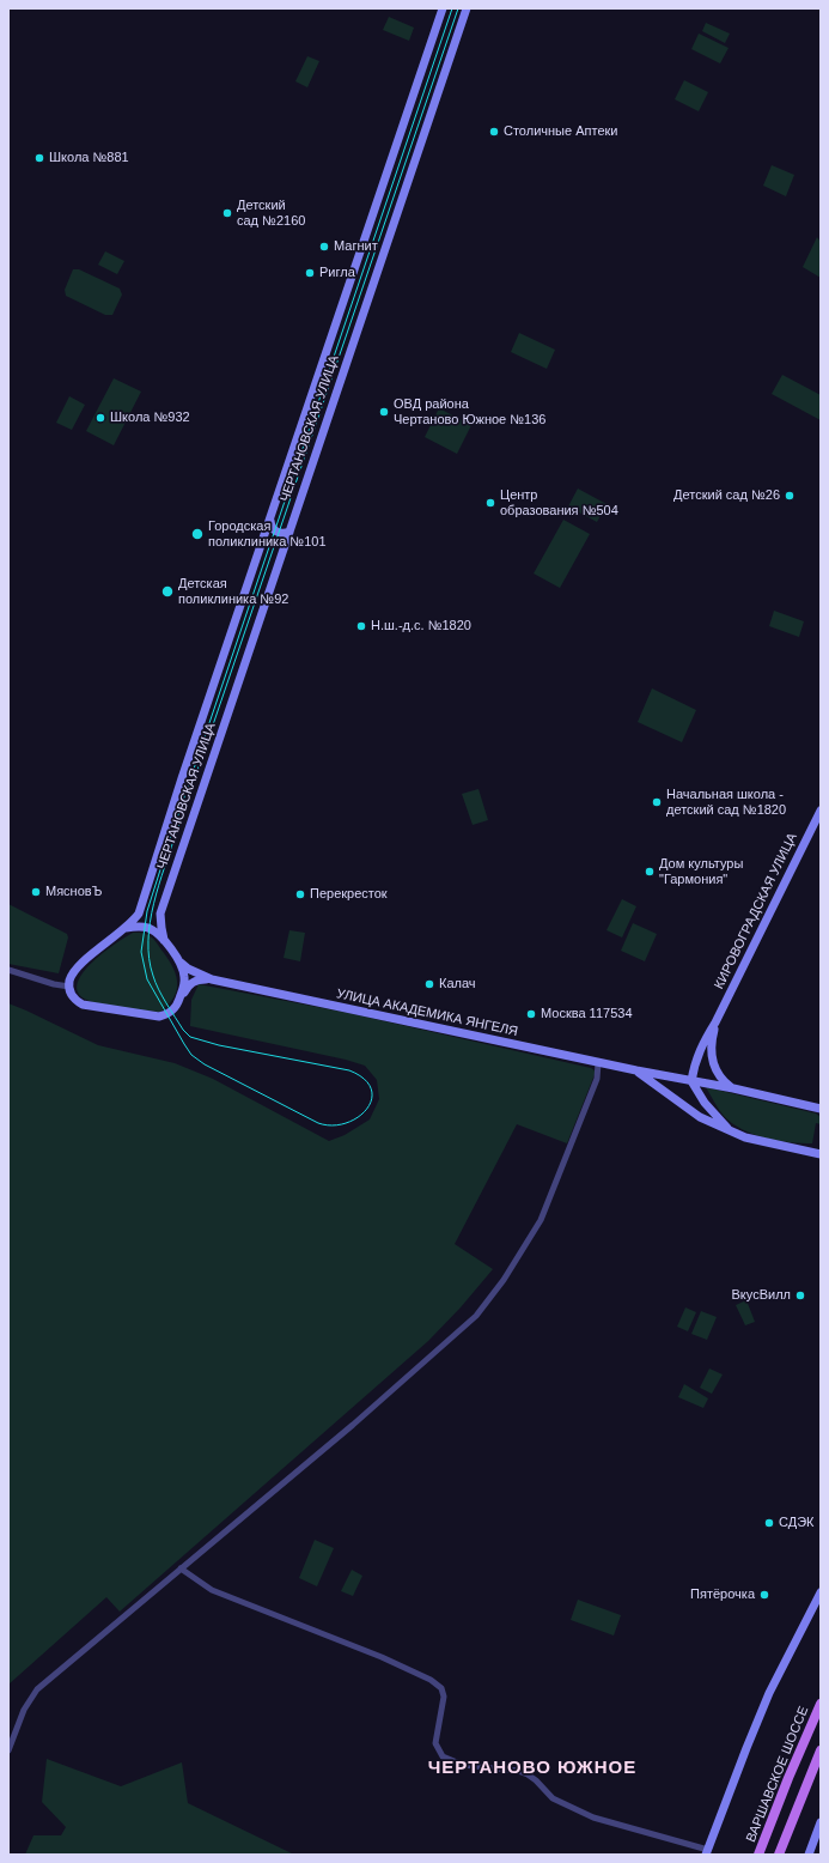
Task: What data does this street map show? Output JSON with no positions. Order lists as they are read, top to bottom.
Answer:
{
  "streets": {
    "main road": [
      "ЧЕРТАНОВСКАЯ УЛИЦА",
      "КИРОВОГРАДСКАЯ УЛИЦА",
      "УЛИЦА АКАДЕМИКА ЯНГЕЛЯ",
      "ВАРШАВСКОЕ ШОССЕ"
    ]
  },
  "crossings": [
    ["ЧЕРТАНОВСКАЯ УЛИЦА", "УЛИЦА АКАДЕМИКА ЯНГЕЛЯ"],
    ["КИРОВОГРАДСКАЯ УЛИЦА", "УЛИЦА АКАДЕМИКА ЯНГЕЛЯ"]
  ],
  "districts": ["ЧЕРТАНОВО ЮЖНОЕ"],
  "places": [
    "Столичные Аптеки",
    "Школа №881",
    "Детский сад №2160",
    "Магнит",
    "Ригла",
    "ОВД района Чертаново Южное №136",
    "Школа №932",
    "Детский сад №26",
    "Центр образования №504",
    "Городская поликлиника №101",
    "Детская поликлиника №92",
    "Н.ш.-д.с. №1820",
    "Начальная школа - детский сад №1820",
    "Дом культуры \"Гармония\"",
    "МясновЪ",
    "Перекресток",
    "Калач",
    "Москва 117534",
    "ВкусВилл",
    "СДЭК",
    "Пятёрочка"
  ]
}
